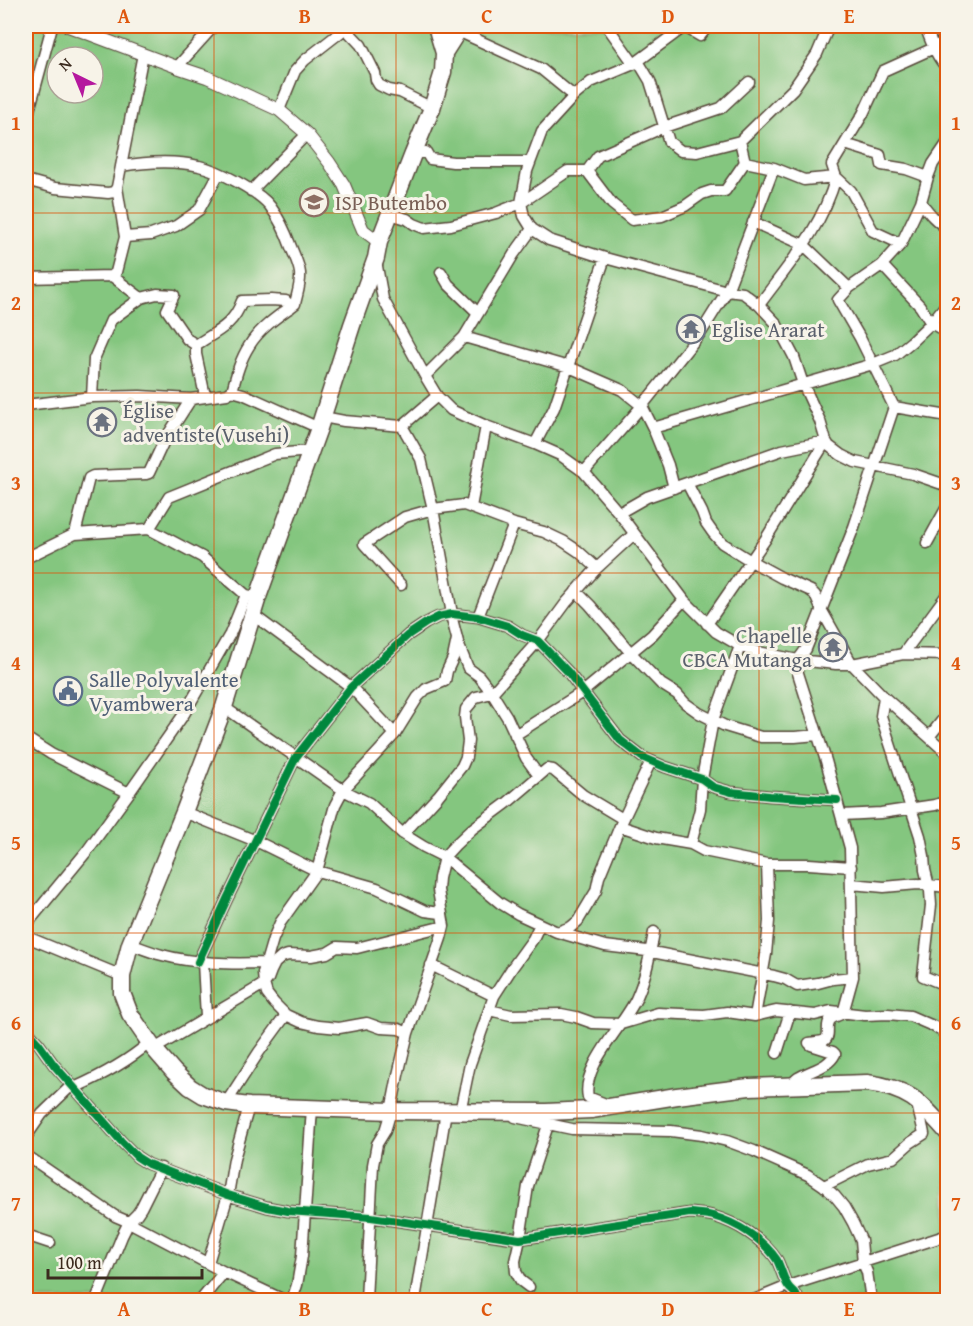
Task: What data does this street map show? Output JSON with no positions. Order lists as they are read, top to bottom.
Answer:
{
  "places": {
    "school or university": ["ISP Butembo"],
    "temple": ["Eglise Ararat", "Église adventiste(Vusehi)", "Chapelle CBCA Mutanga"],
    "public building": ["Salle Polyvalente Vyambwera"]
  },
  "scale_bar": "100 m",
  "north": "top left",
  "grid": {
    "columns": [
      "A",
      "B",
      "C",
      "D",
      "E"
    ],
    "rows": [
      "1",
      "2",
      "3",
      "4",
      "5",
      "6",
      "7"
    ]
  }
}
